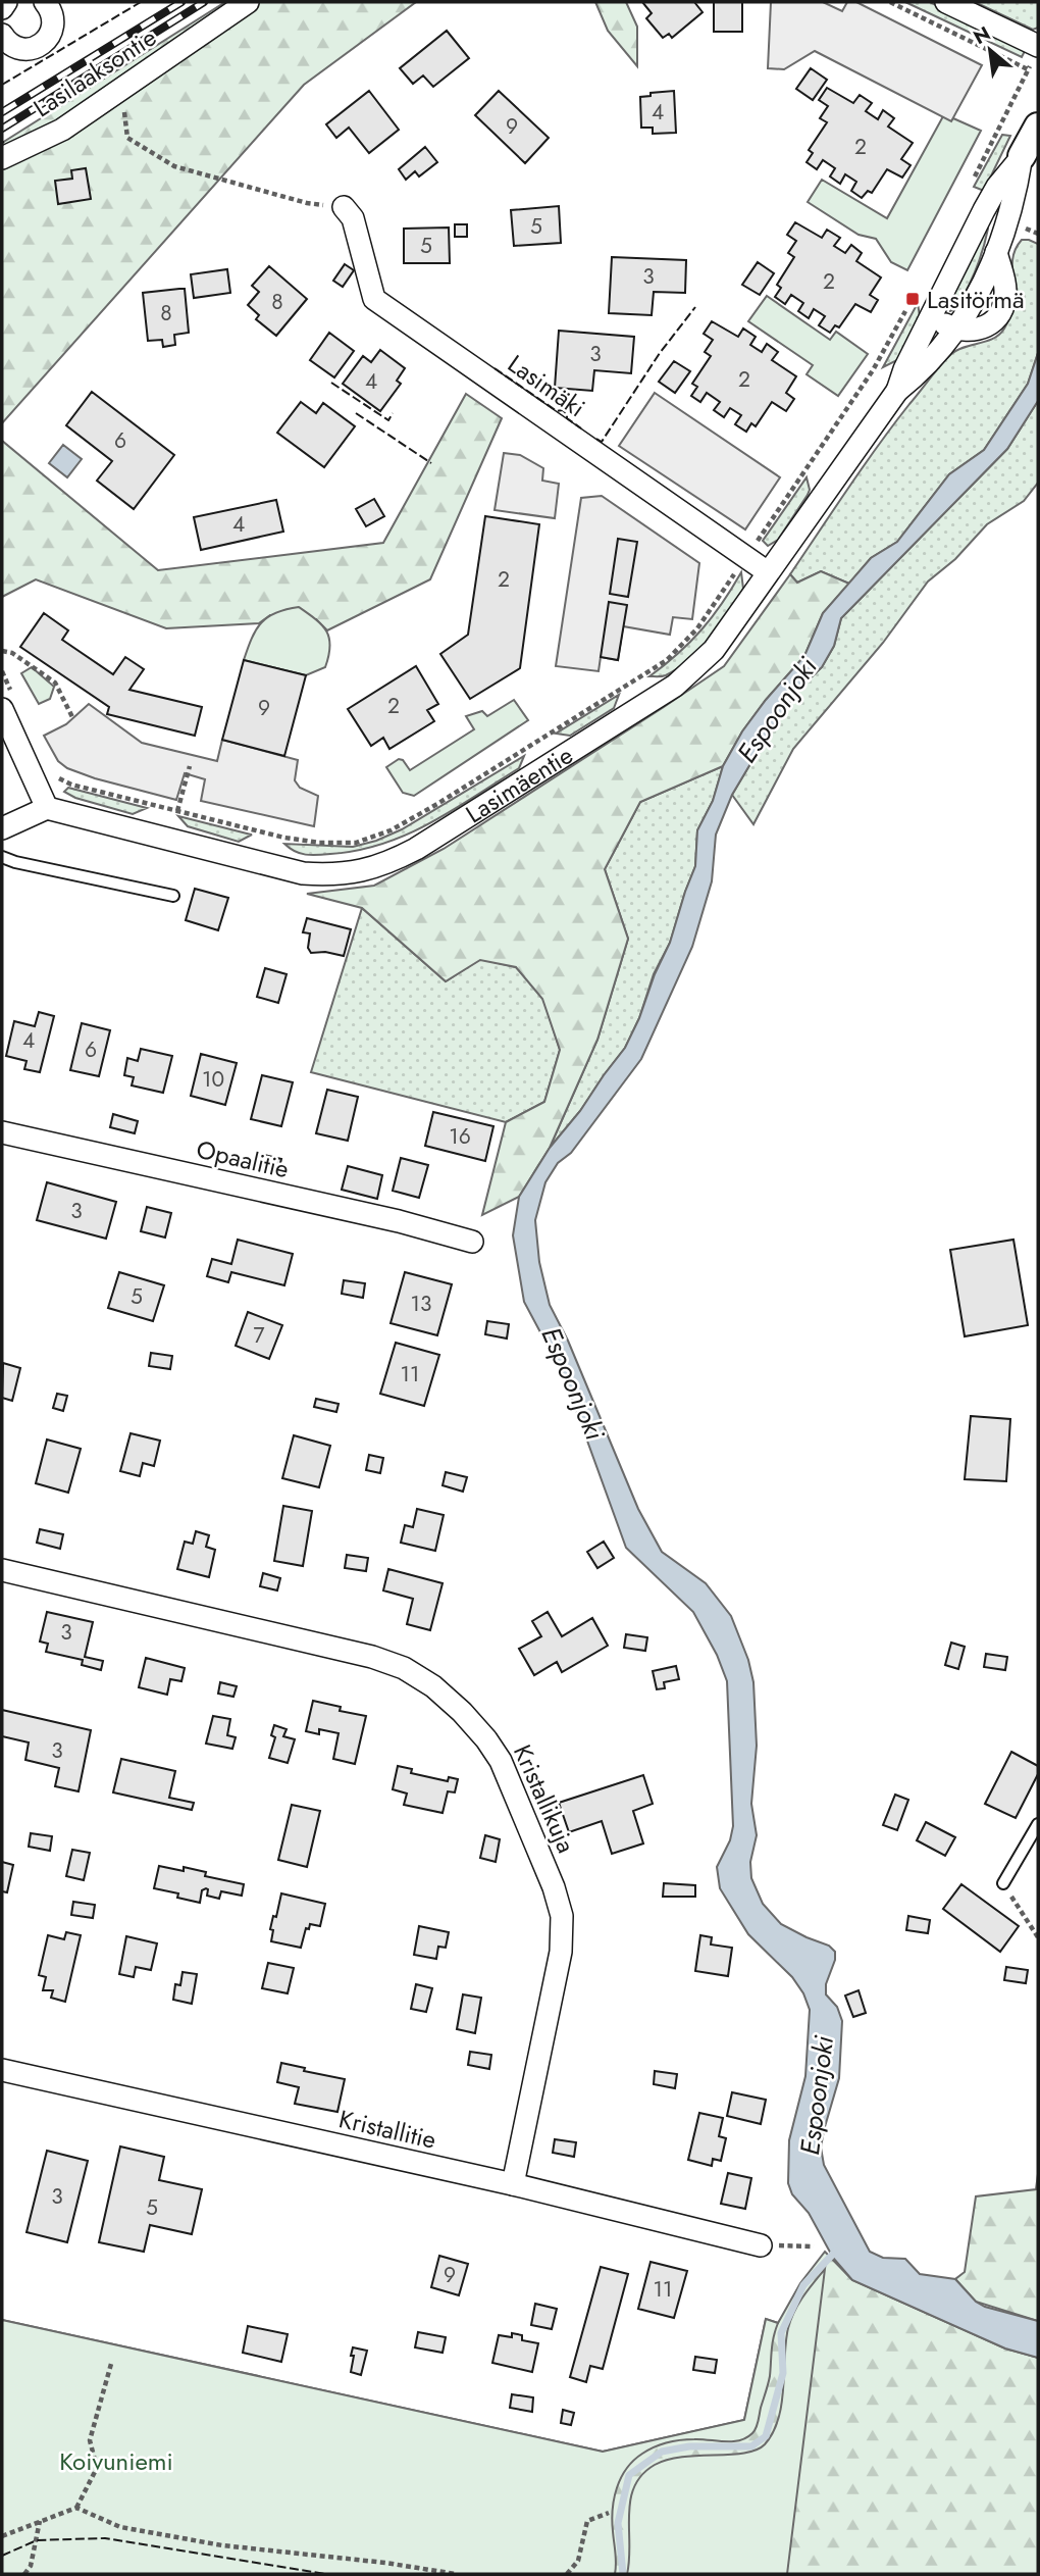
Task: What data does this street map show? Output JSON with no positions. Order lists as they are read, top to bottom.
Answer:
{
  "streets": {
    "street": [
      "Lasilaaksontie",
      "Lasimäki",
      "Lasimäentie",
      "Opaalitie",
      "Kristallikuja",
      "Kristallitie"
    ]
  },
  "crossings": [
    ["Lasimäki", "Lasimäentie"],
    ["Kristallikuja", "Kristallitie"]
  ],
  "water": ["Espoonjoki"],
  "parks": ["Koivuniemi"],
  "places": {
    "transit": ["Lasitörmä"]
  },
  "house_numbers": [
    "4",
    "9",
    "2",
    "5",
    "5",
    "3",
    "2",
    "8",
    "8",
    "3",
    "2",
    "4",
    "6",
    "4",
    "2",
    "2",
    "9",
    "4",
    "6",
    "10",
    "16",
    "3",
    "5",
    "13",
    "7",
    "11",
    "3",
    "3",
    "3",
    "5",
    "9",
    "11"
  ],
  "north": "top left"
}
